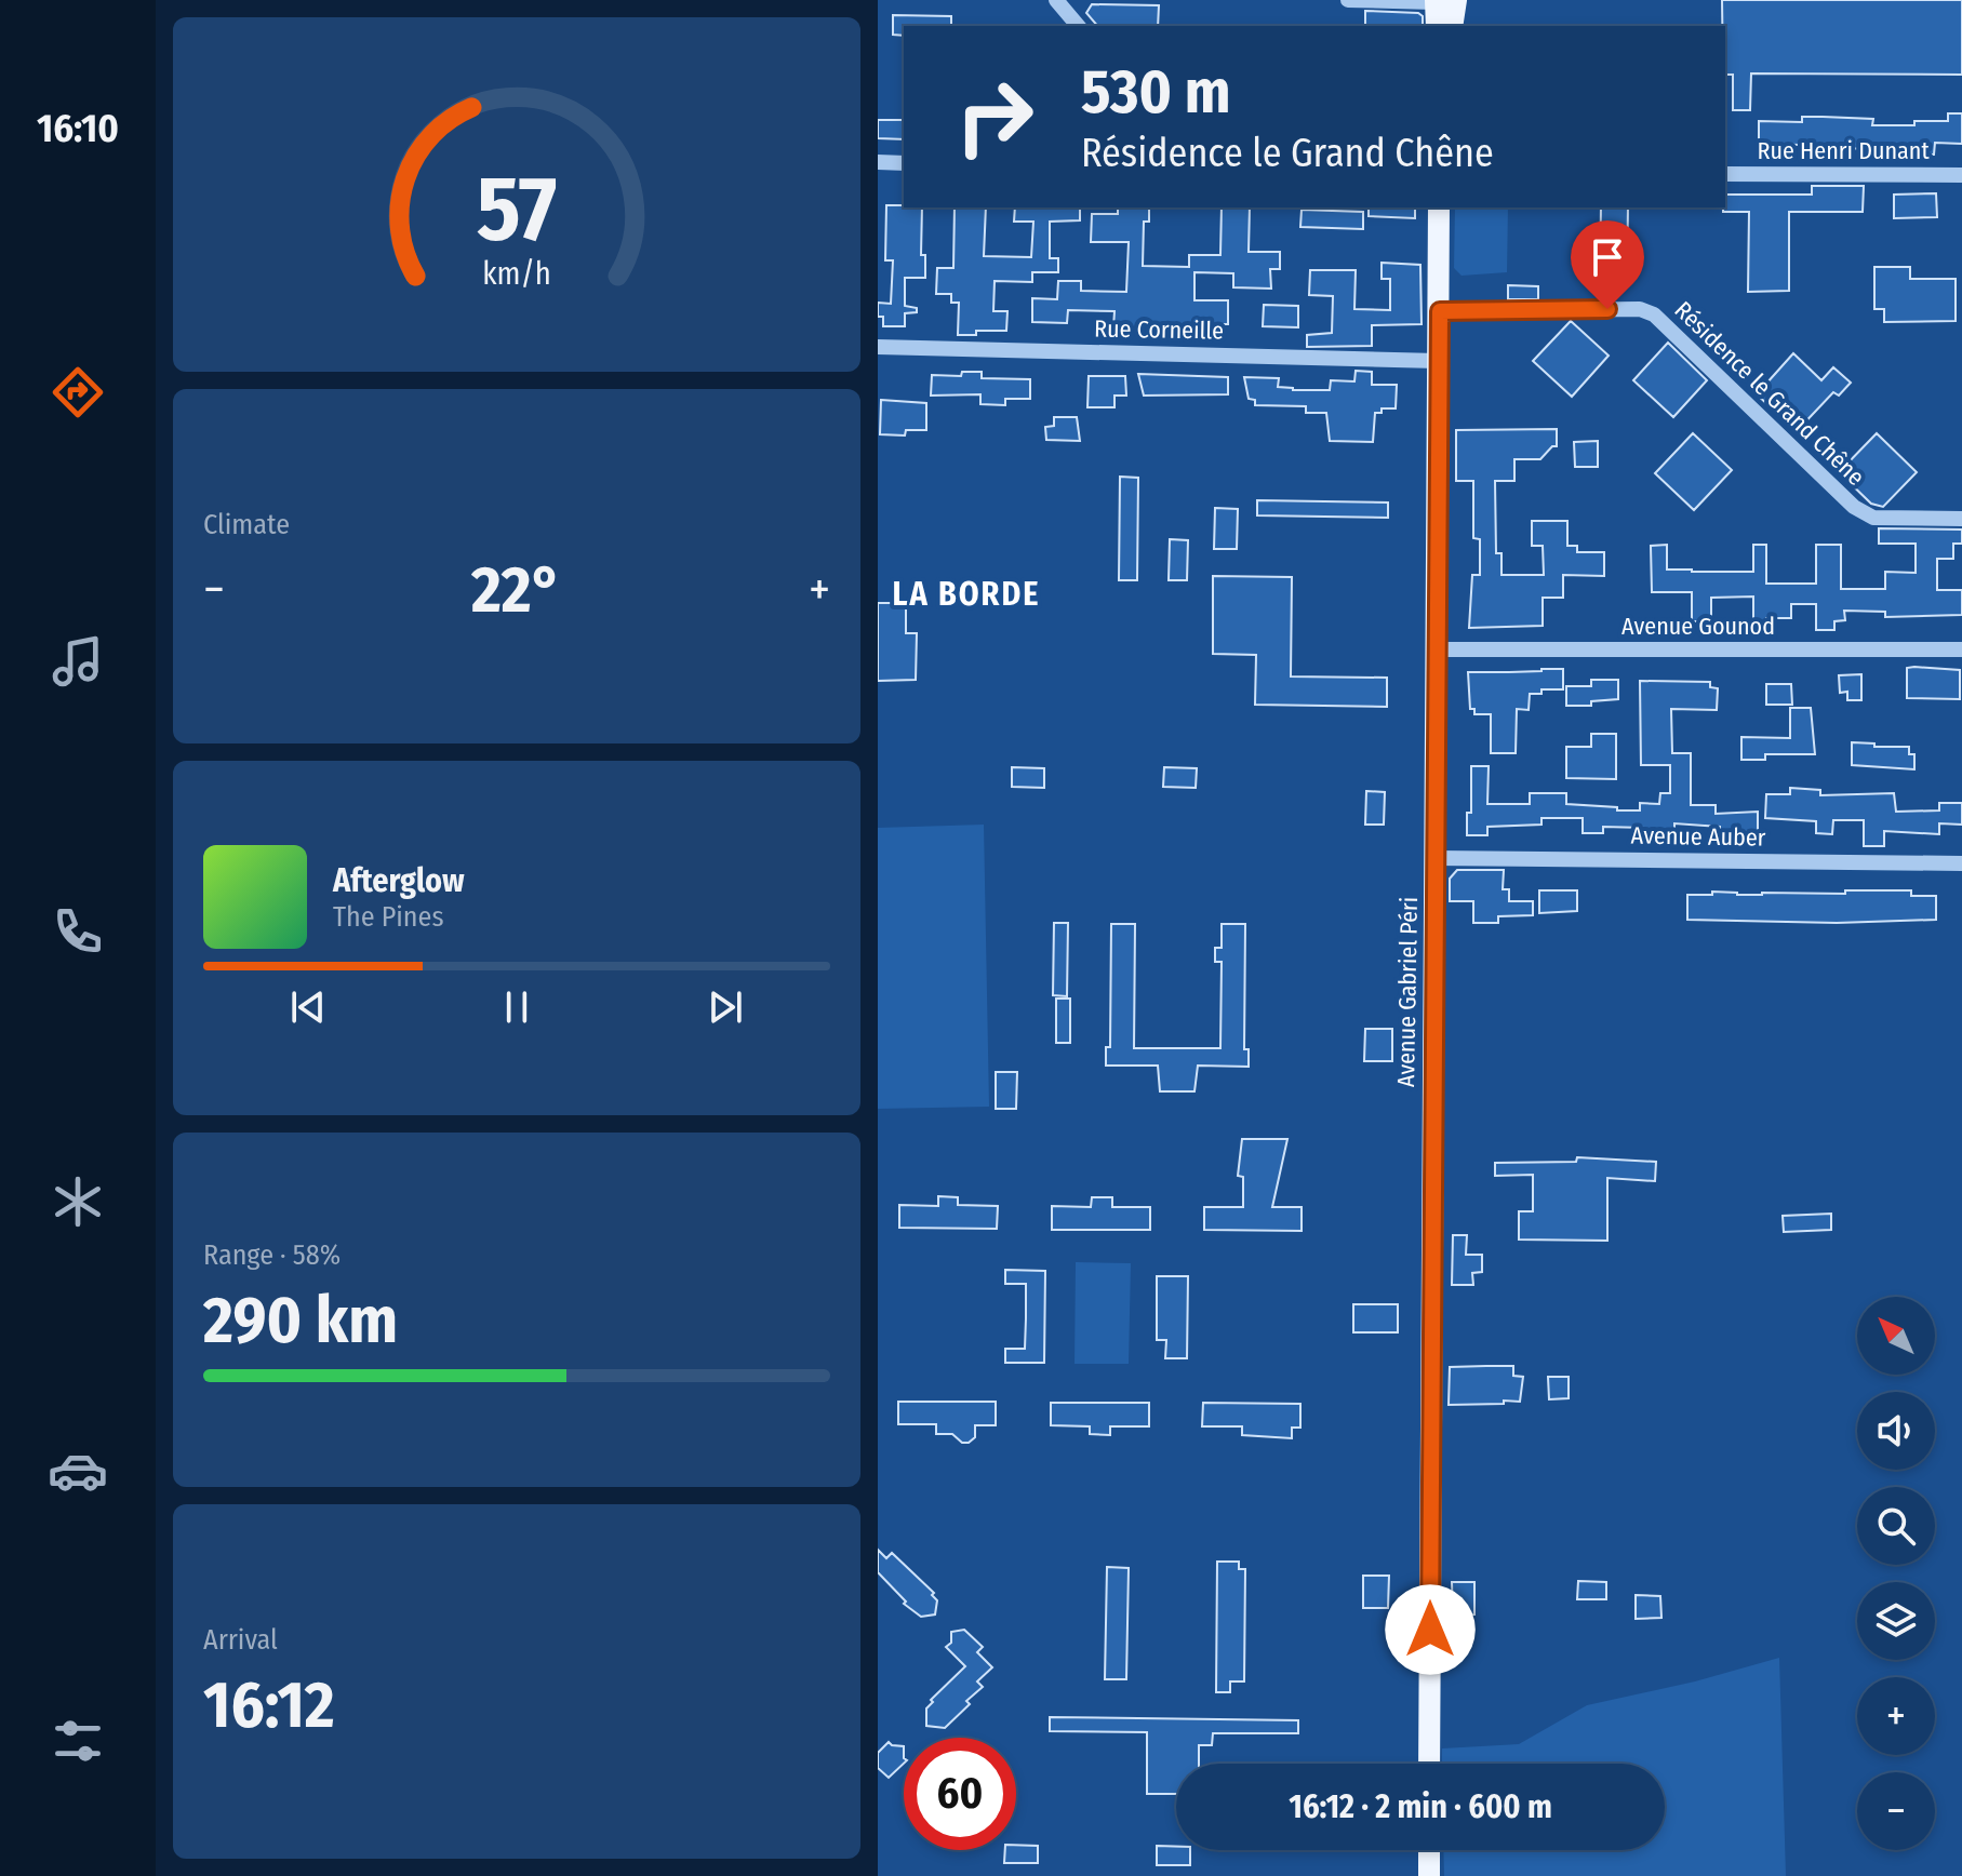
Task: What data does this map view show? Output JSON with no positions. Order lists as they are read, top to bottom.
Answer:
{
  "streets": {
    "main road": ["Avenue Gabriel Péri"],
    "street": [
      "Rue Henri Dunant",
      "Rue Corneille",
      "Résidence le Grand Chêne",
      "Avenue Gounod",
      "Avenue Auber"
    ]
  },
  "crossings": [
    ["Rue Corneille", "Avenue Gabriel Péri"],
    ["Résidence le Grand Chêne", "Avenue Gabriel Péri"],
    ["Avenue Gounod", "Avenue Gabriel Péri"],
    ["Avenue Auber", "Avenue Gabriel Péri"]
  ],
  "districts": ["LA BORDE"],
  "north": "top left",
  "page": {
    "tabs": "16:10",
    "turn": ["530 m", "Résidence le Grand Chêne"],
    "tile": [
      "Climate",
      ["Range · 58%", "290 km"],
      ["Arrival", "16:12"]
    ],
    "heat": ["−", "22°", "+"],
    "song": ["Afterglow", "The Pines"],
    "map_buttons": ["+", "−"],
    "limit": "60",
    "trip": "16:12 · 2 min · 600 m",
    "gauge": ["57", "km/h"]
  }
}
